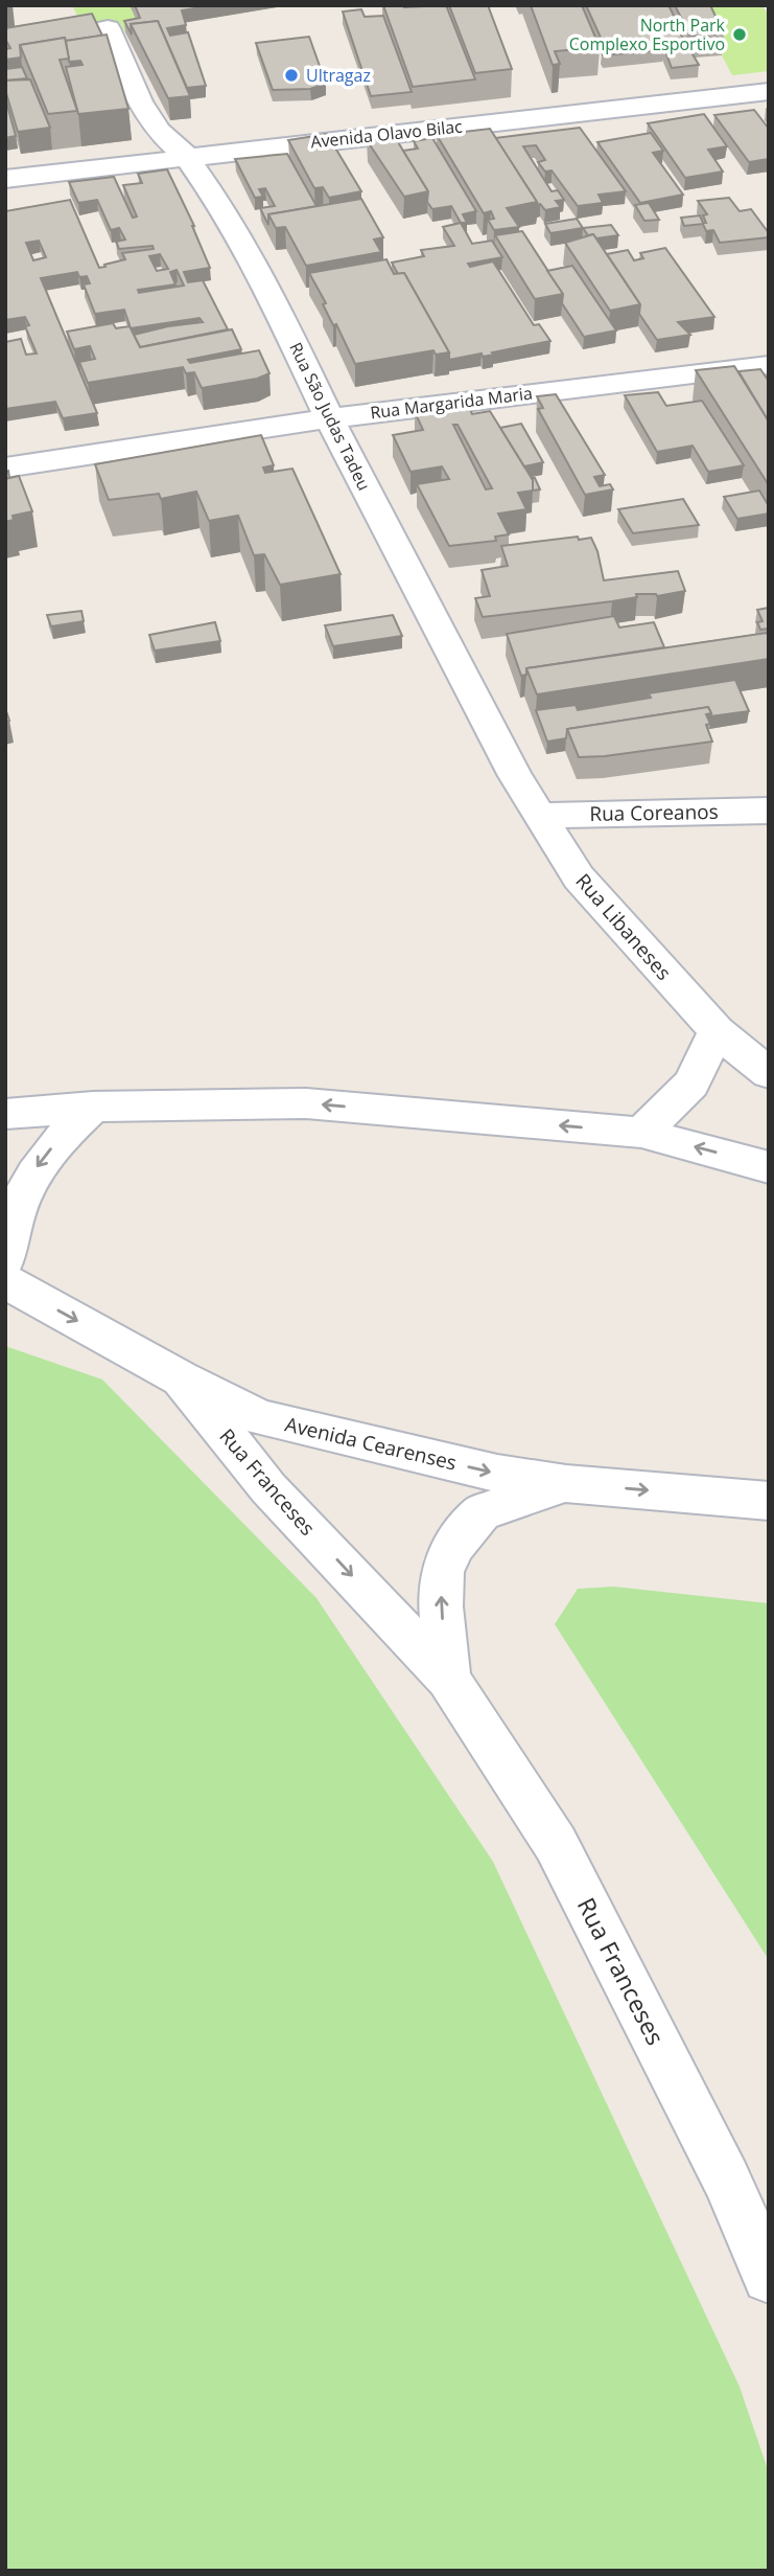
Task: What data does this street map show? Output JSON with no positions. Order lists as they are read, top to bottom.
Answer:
{
  "streets": {
    "street": [
      "Avenida Olavo Bilac",
      "Rua Margarida Maria",
      "Rua São Judas Tadeu",
      "Rua Coreanos",
      "Rua Libaneses",
      "Avenida Cearenses",
      "Rua Franceses"
    ]
  },
  "crossings": [
    ["Avenida Olavo Bilac", "Rua São Judas Tadeu"],
    ["Rua Margarida Maria", "Rua São Judas Tadeu"],
    ["Rua São Judas Tadeu", "Rua Coreanos"],
    ["Rua São Judas Tadeu", "Rua Libaneses"],
    ["Rua Coreanos", "Rua Libaneses"],
    ["Avenida Cearenses", "Rua Franceses"]
  ],
  "places": ["North Park Complexo Esportivo", "Ultragaz"]
}
